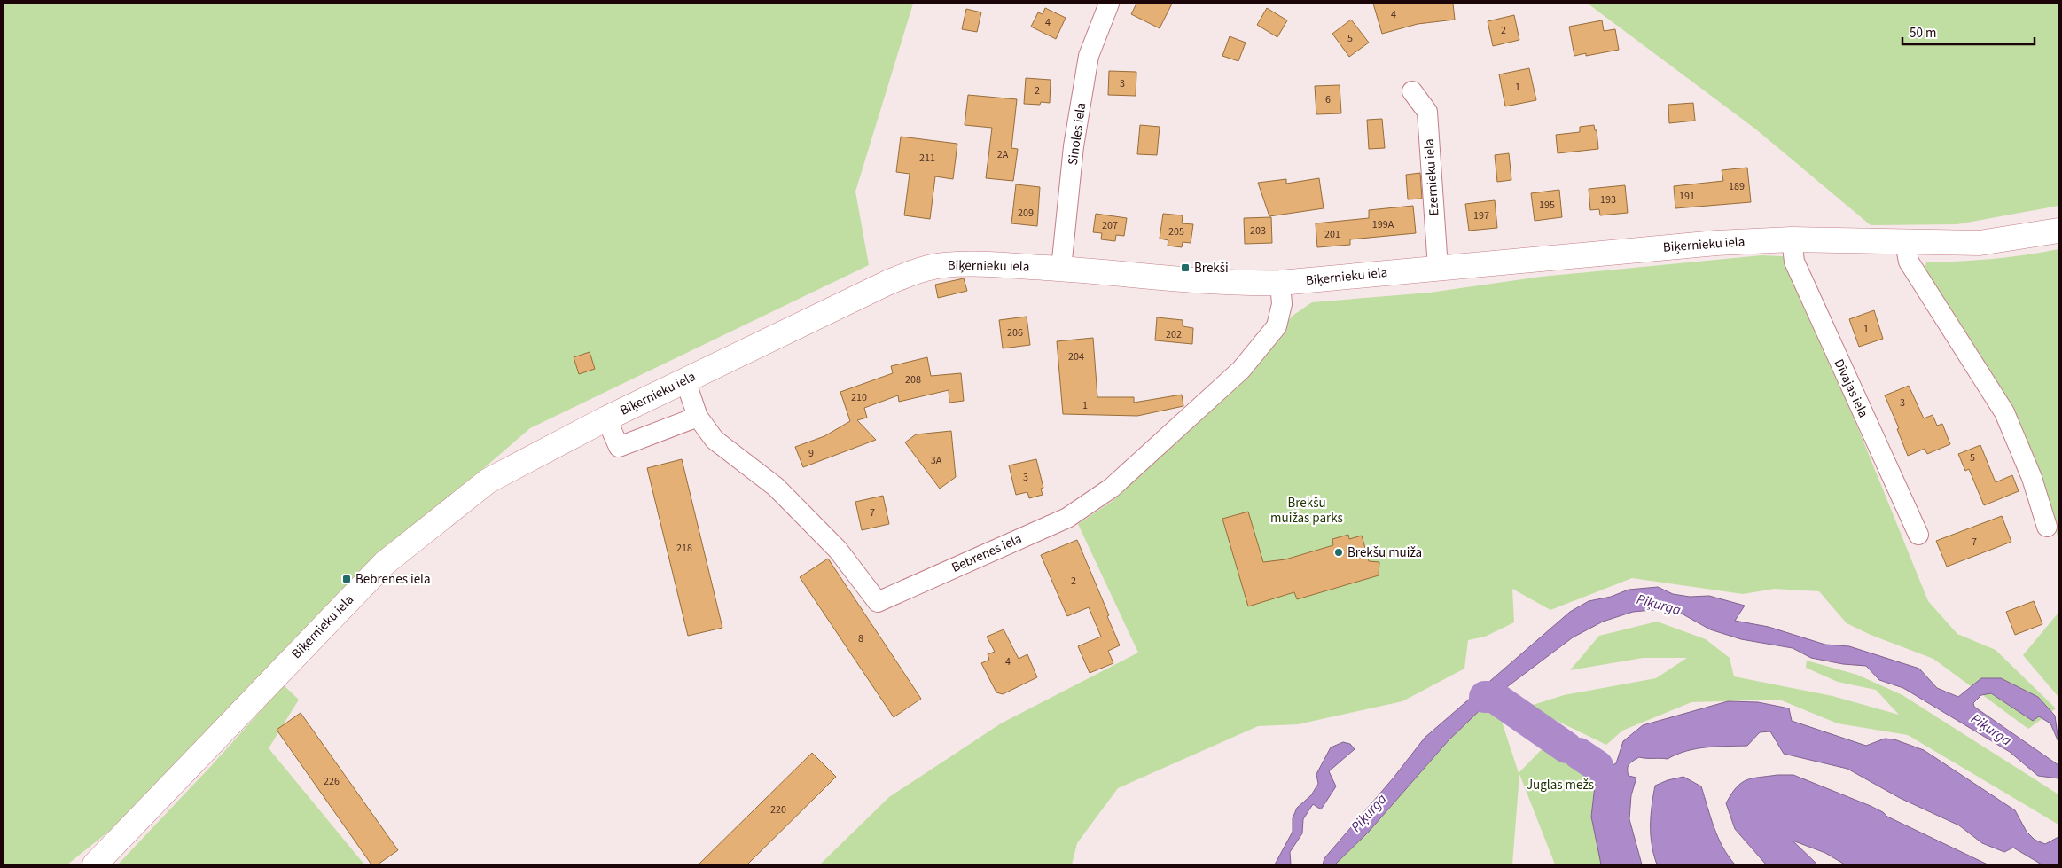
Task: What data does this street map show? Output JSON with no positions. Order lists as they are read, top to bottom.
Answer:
{
  "streets": {
    "main road": ["Biķernieku iela"],
    "street": [
      "Sinoles iela",
      "Ezernieku iela",
      "Dīvajas iela",
      "Bebrenes iela"
    ]
  },
  "crossings": [
    ["Sinoles iela", "Biķernieku iela"],
    ["Ezernieku iela", "Biķernieku iela"],
    ["Biķernieku iela", "Dīvajas iela"],
    ["Biķernieku iela", "Bebrenes iela"]
  ],
  "water": ["Piķurga"],
  "parks": ["Brekšu muižas parks", "Juglas mežs"],
  "places": {
    "transit": ["Brekši", "Bebrenes iela"],
    "other": ["Brekšu muiža"]
  },
  "house_numbers": [
    "4",
    "4",
    "2",
    "5",
    "3",
    "1",
    "2",
    "6",
    "2A",
    "211",
    "189",
    "191",
    "193",
    "195",
    "209",
    "197",
    "199A",
    "207",
    "203",
    "205",
    "201",
    "1",
    "206",
    "202",
    "204",
    "208",
    "210",
    "3",
    "1",
    "9",
    "5",
    "3A",
    "3",
    "7",
    "7",
    "218",
    "2",
    "8",
    "4",
    "226",
    "220"
  ],
  "scale_bar": "50 m"
}
